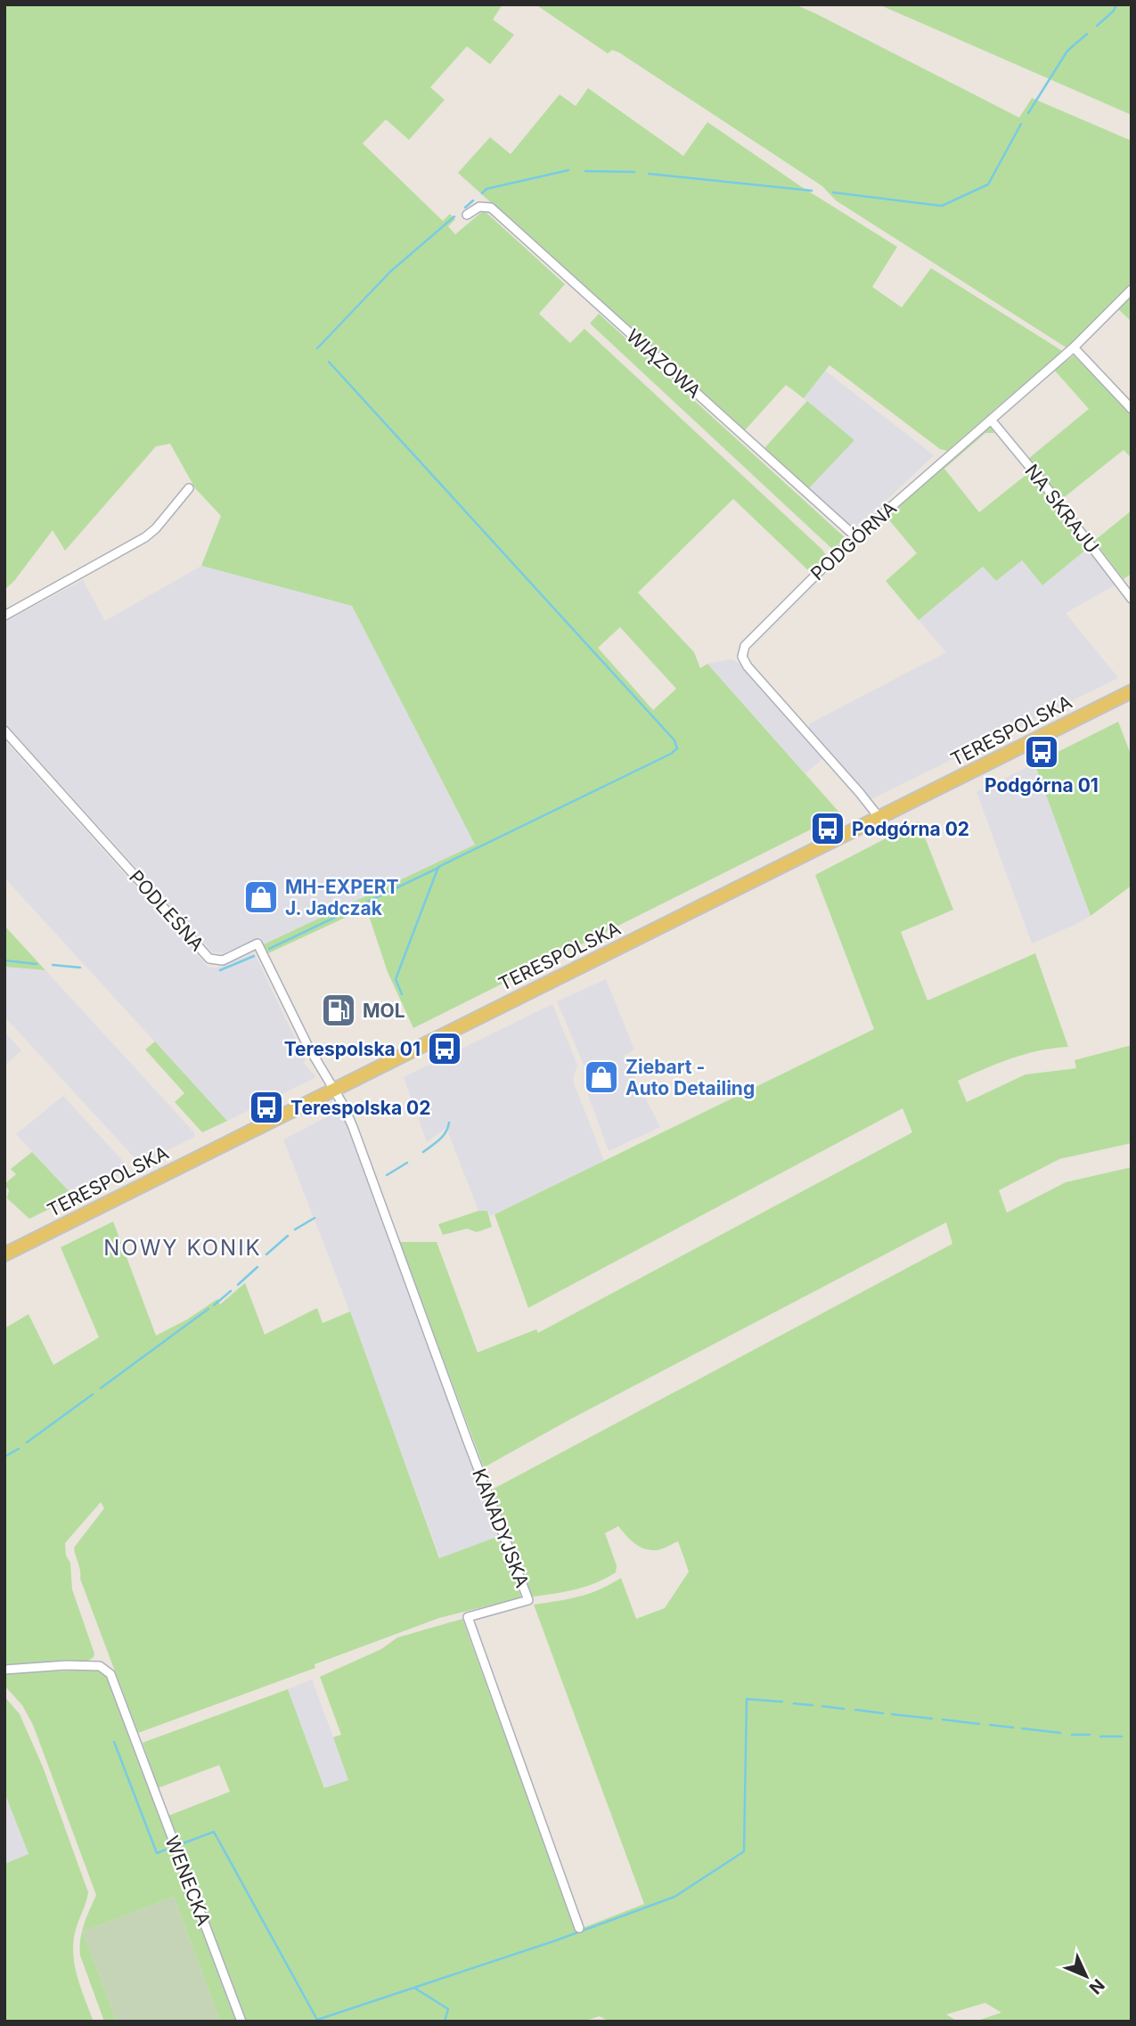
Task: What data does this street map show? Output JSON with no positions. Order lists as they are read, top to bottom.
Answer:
{
  "streets": {
    "main road": ["TERESPOLSKA"],
    "street": [
      "WIĄZOWA",
      "NA SKRAJU",
      "PODGÓRNA",
      "PODLEŚNA",
      "KANADYJSKA",
      "WENECKA"
    ]
  },
  "crossings": [
    ["WIĄZOWA", "PODGÓRNA"],
    ["NA SKRAJU", "PODGÓRNA"],
    ["PODGÓRNA", "TERESPOLSKA"],
    ["TERESPOLSKA", "PODLEŚNA"],
    ["TERESPOLSKA", "KANADYJSKA"],
    ["PODLEŚNA", "KANADYJSKA"]
  ],
  "districts": ["NOWY KONIK"],
  "places": {
    "bus stop": [
      "Podgórna 01",
      "Podgórna 02",
      "Terespolska 01",
      "Terespolska 02"
    ],
    "shop": ["MH-EXPERT J. Jadczak", "Ziebart - Auto Detailing"],
    "fuel station": ["MOL"]
  },
  "north": "bottom right"
}
